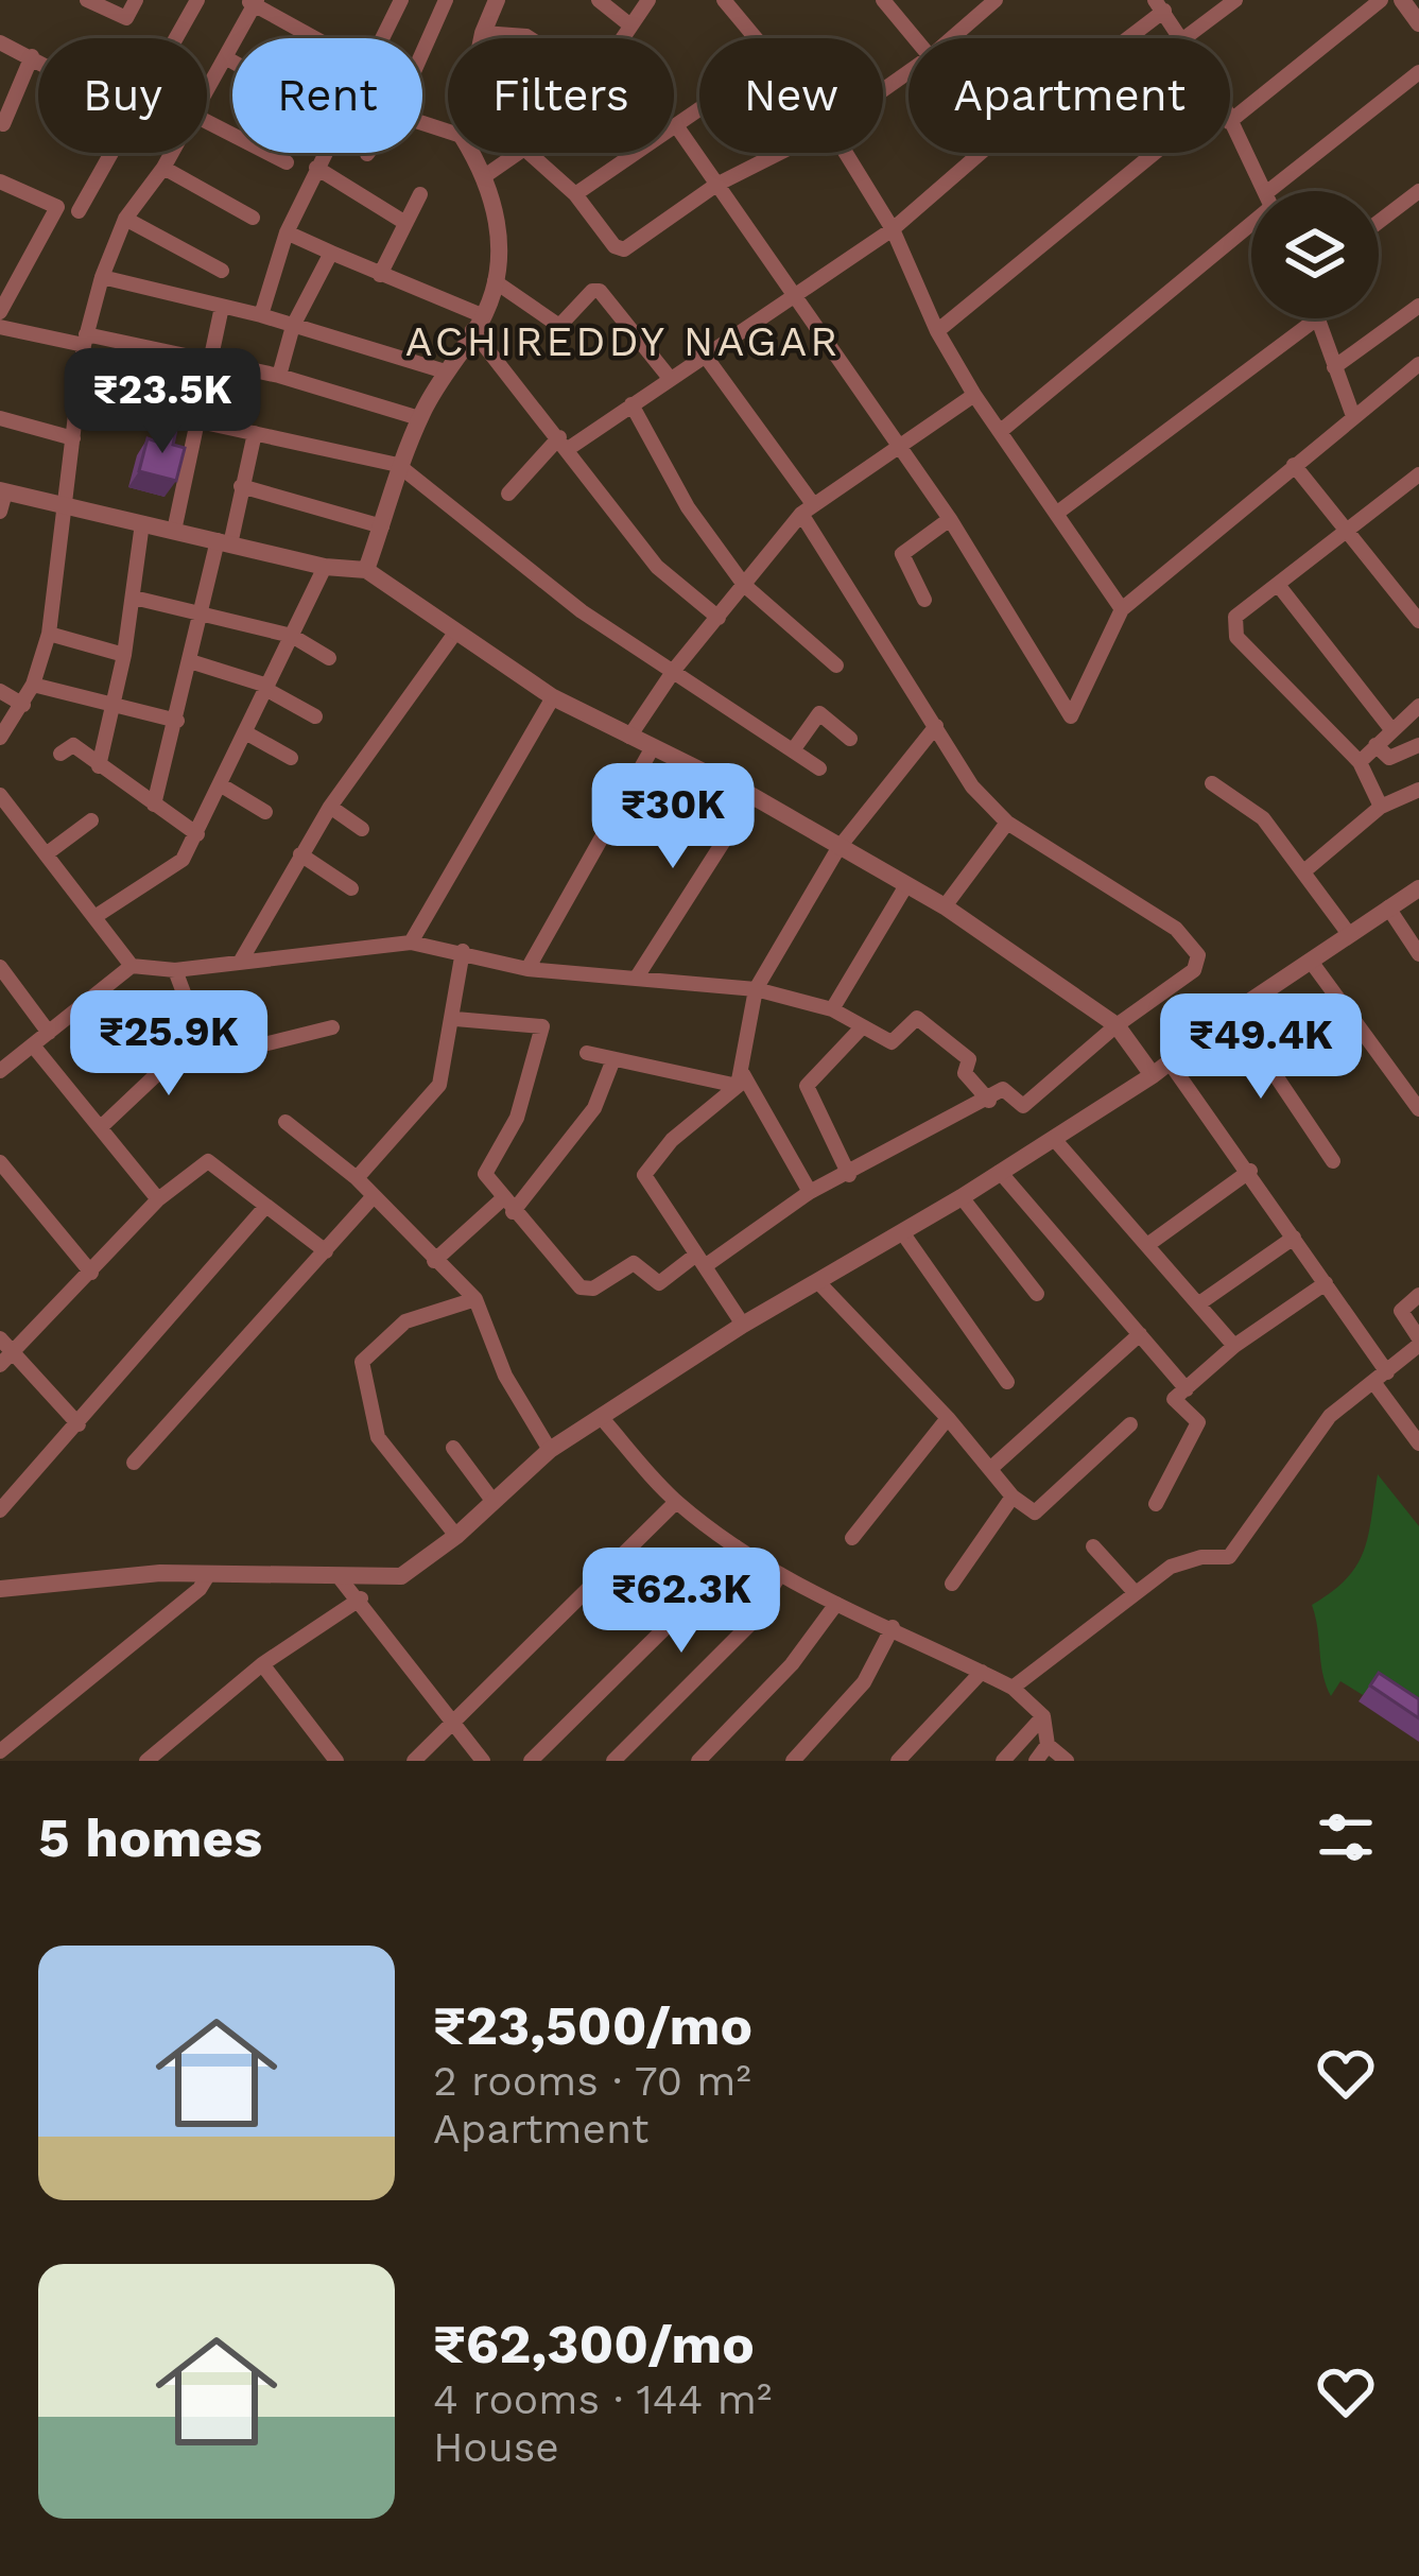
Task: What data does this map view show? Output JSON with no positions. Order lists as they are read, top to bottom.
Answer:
{
  "districts": ["ACHIREDDY NAGAR"],
  "page": {
    "chip": [
      "Buy",
      "Rent",
      "Filters",
      "New",
      "Apartment"
    ],
    "price": [
      "₹23.5K",
      "₹30K",
      "₹25.9K",
      "₹49.4K",
      "₹62.3K"
    ],
    "heading": "5 homes",
    "list": [
      {
        "name": "₹23,500/mo",
        "note": "2 rooms · 70 m² · Apartment"
      },
      {
        "name": "₹62,300/mo",
        "note": "4 rooms · 144 m² · House"
      }
    ]
  }
}
